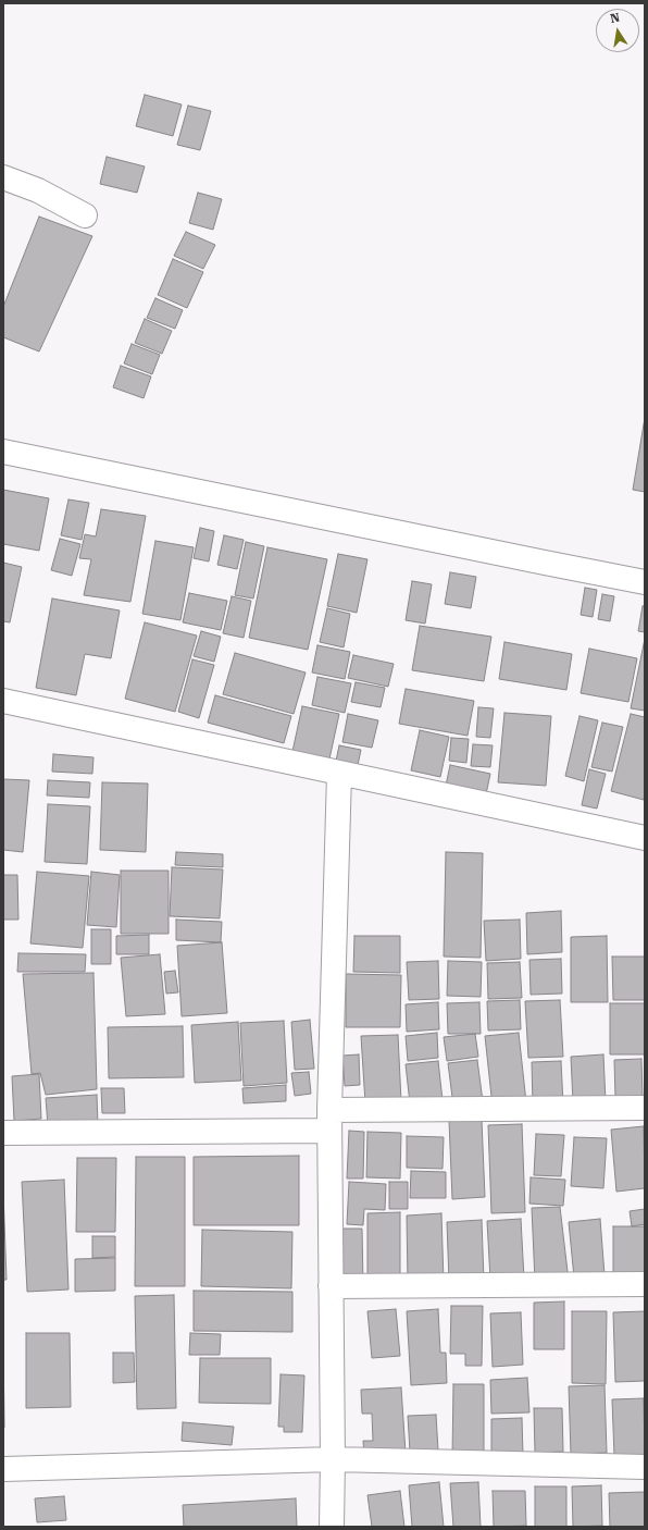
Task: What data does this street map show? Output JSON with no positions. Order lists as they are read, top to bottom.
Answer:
{
  "north": "top"
}
